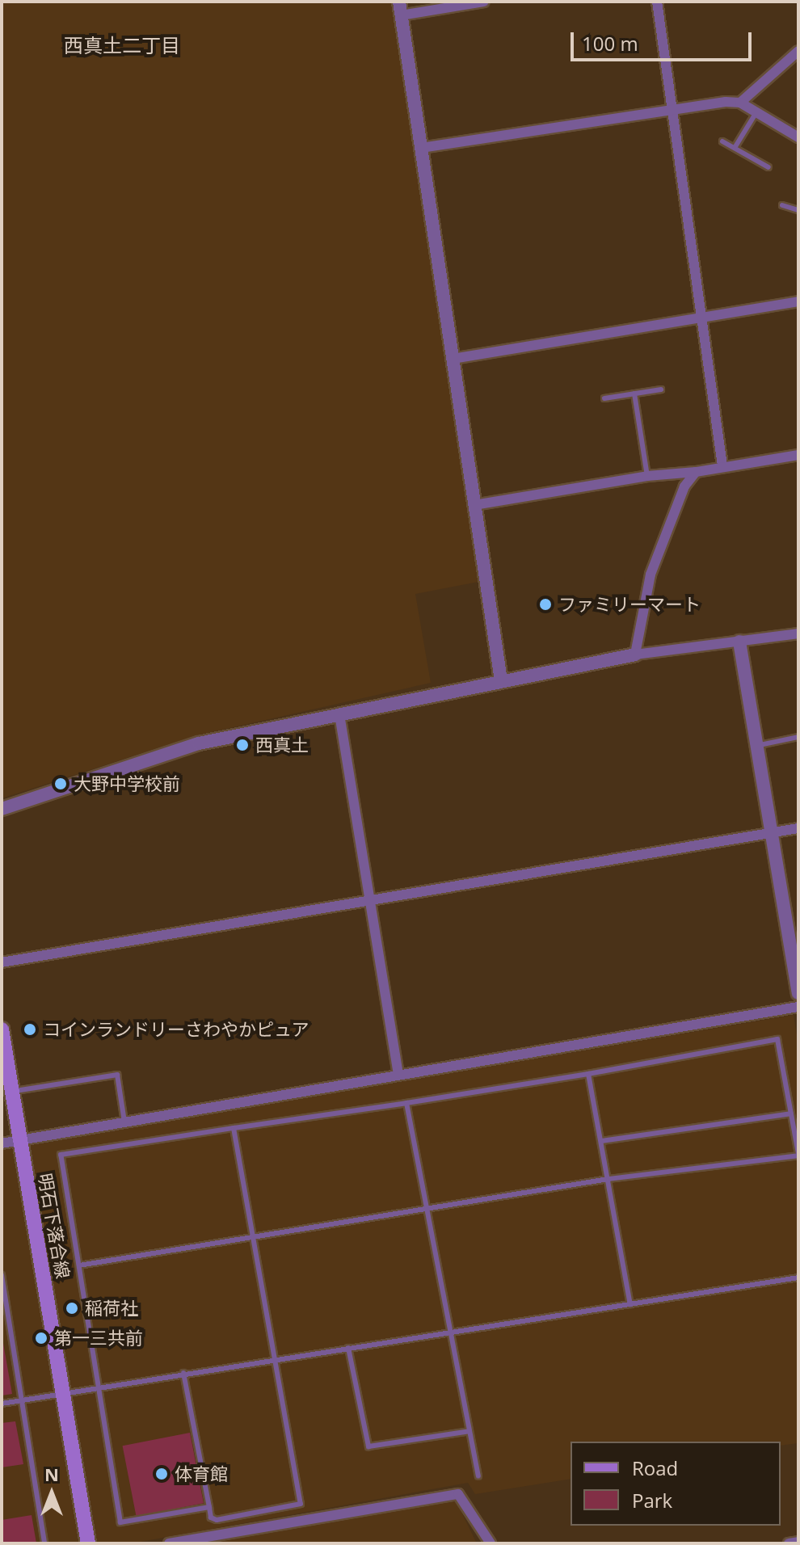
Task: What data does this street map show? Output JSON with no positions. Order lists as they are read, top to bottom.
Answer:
{
  "streets": {
    "main road": ["明石下落合線"]
  },
  "districts": ["西真土二丁目"],
  "places": [
    "ファミリーマート",
    "西真土",
    "大野中学校前",
    "コインランドリーさわやかピュア",
    "稲荷社",
    "第一三共前",
    "体育館"
  ],
  "legend": ["Road", "Park"],
  "scale_bar": "100 m",
  "north": "top"
}
